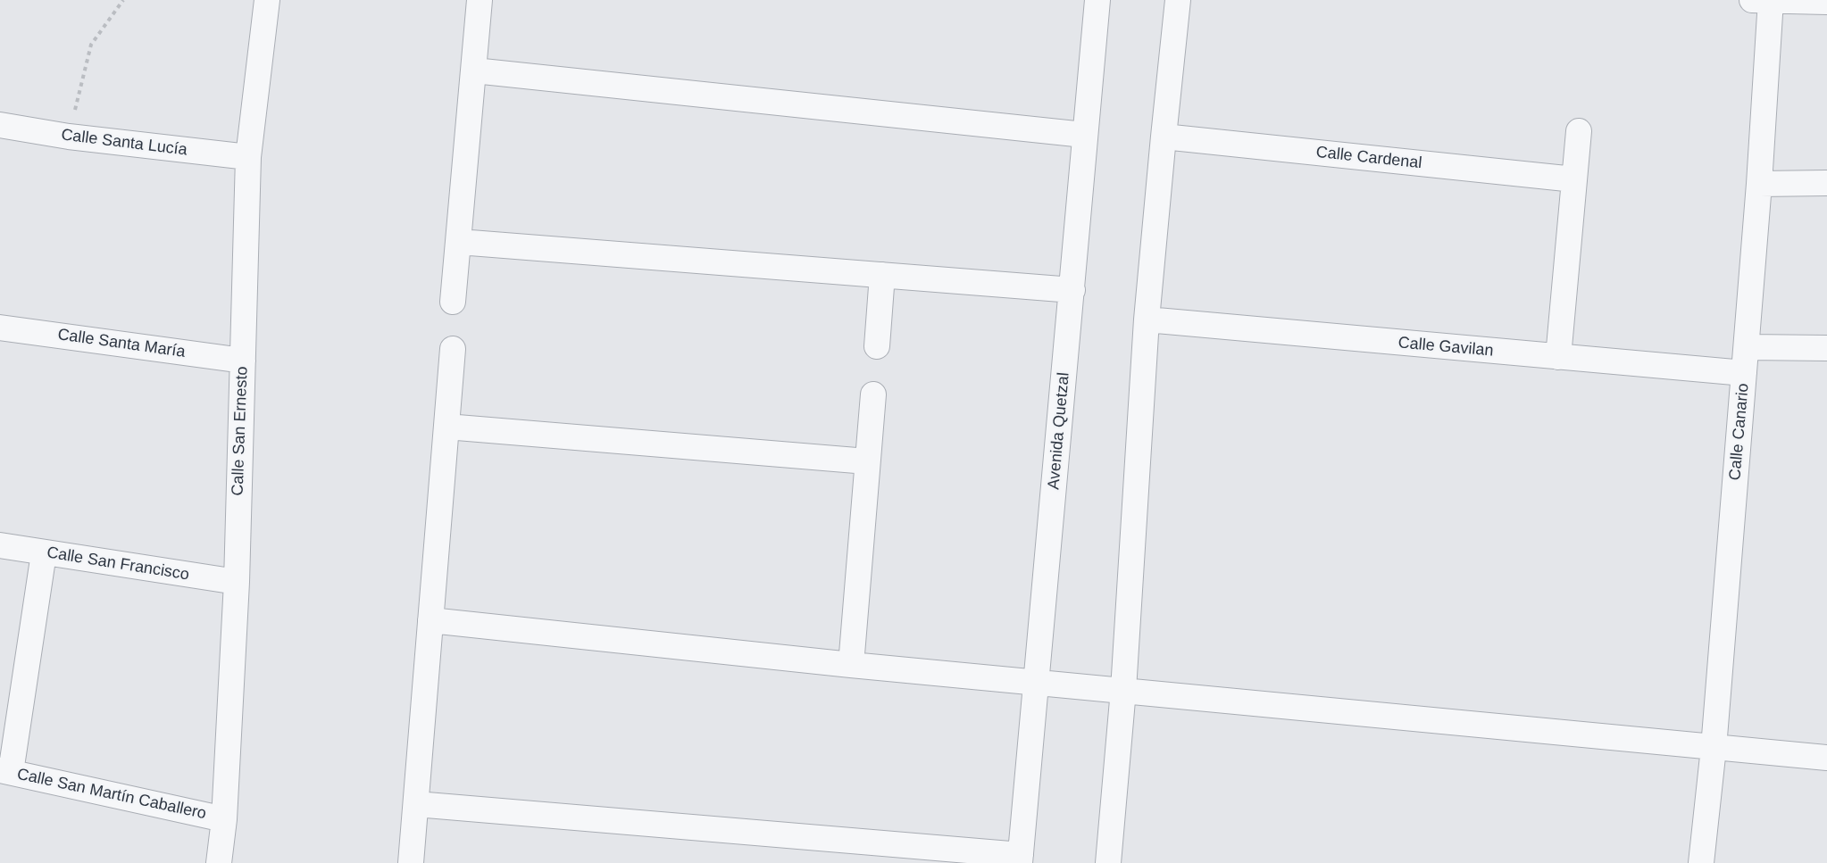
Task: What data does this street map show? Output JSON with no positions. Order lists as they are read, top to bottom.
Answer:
{
  "streets": {
    "street": [
      "Calle Santa Lucía",
      "Calle Cardenal",
      "Calle Santa María",
      "Calle Gavilan",
      "Calle San Ernesto",
      "Avenida Quetzal",
      "Calle Canario",
      "Calle San Francisco",
      "Calle San Martín Caballero"
    ]
  },
  "crossings": [
    ["Calle Santa Lucía", "Calle San Ernesto"],
    ["Calle Santa María", "Calle San Ernesto"],
    ["Calle Gavilan", "Calle Canario"],
    ["Calle San Ernesto", "Calle San Francisco"],
    ["Calle San Ernesto", "Calle San Martín Caballero"]
  ]
}
